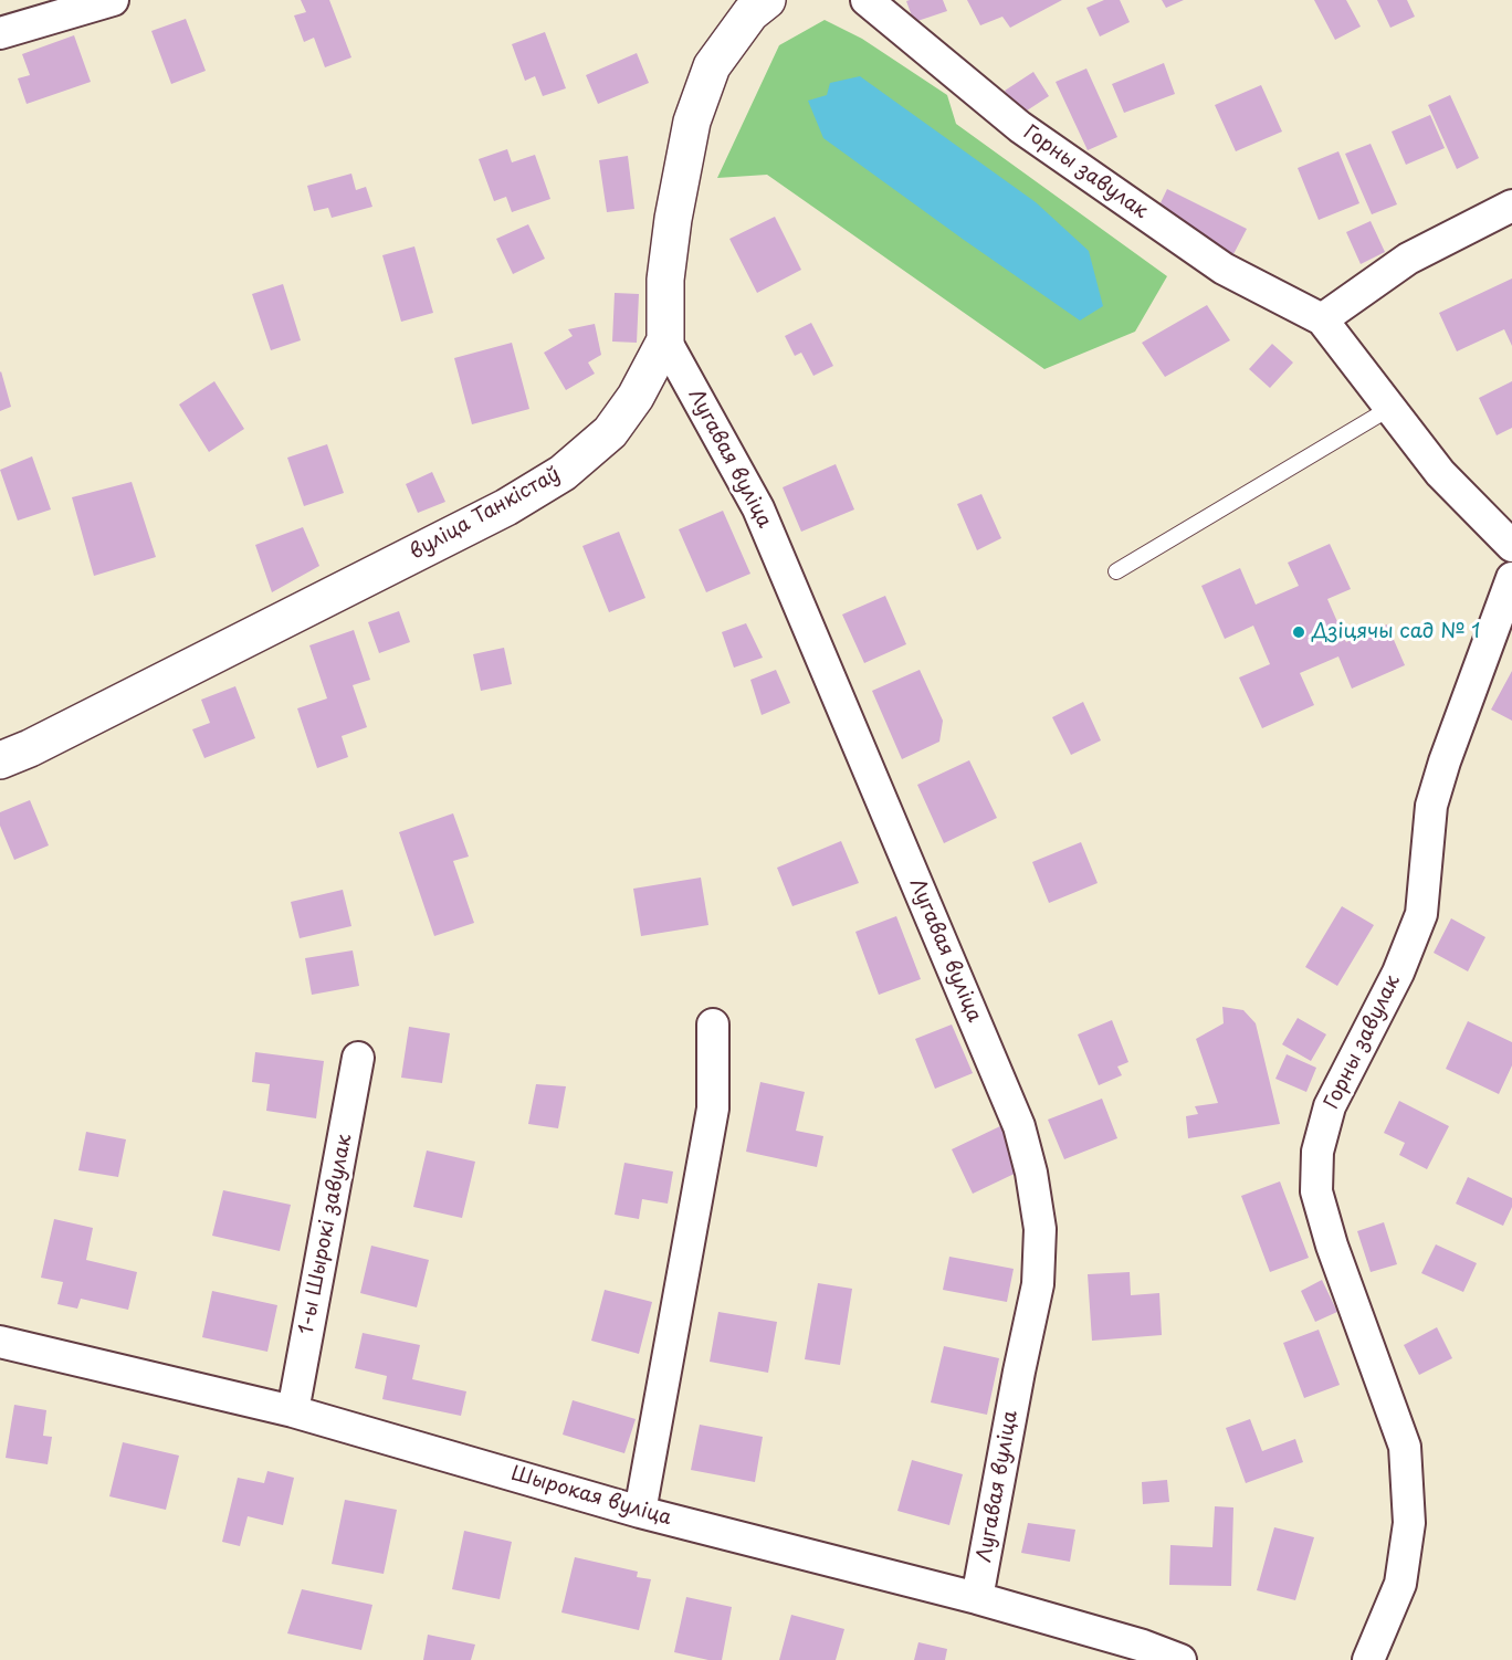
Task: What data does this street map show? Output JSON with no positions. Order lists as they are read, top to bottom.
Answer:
{
  "streets": {
    "street": [
      "Горны завулак",
      "Лугавая вуліца",
      "вуліца Танкістаў",
      "1-ы Шырокі завулак",
      "Шырокая вуліца"
    ]
  },
  "crossings": [
    ["Лугавая вуліца", "вуліца Танкістаў"],
    ["Лугавая вуліца", "Шырокая вуліца"],
    ["1-ы Шырокі завулак", "Шырокая вуліца"]
  ],
  "places": ["Дзіцячы сад № 1"]
}
